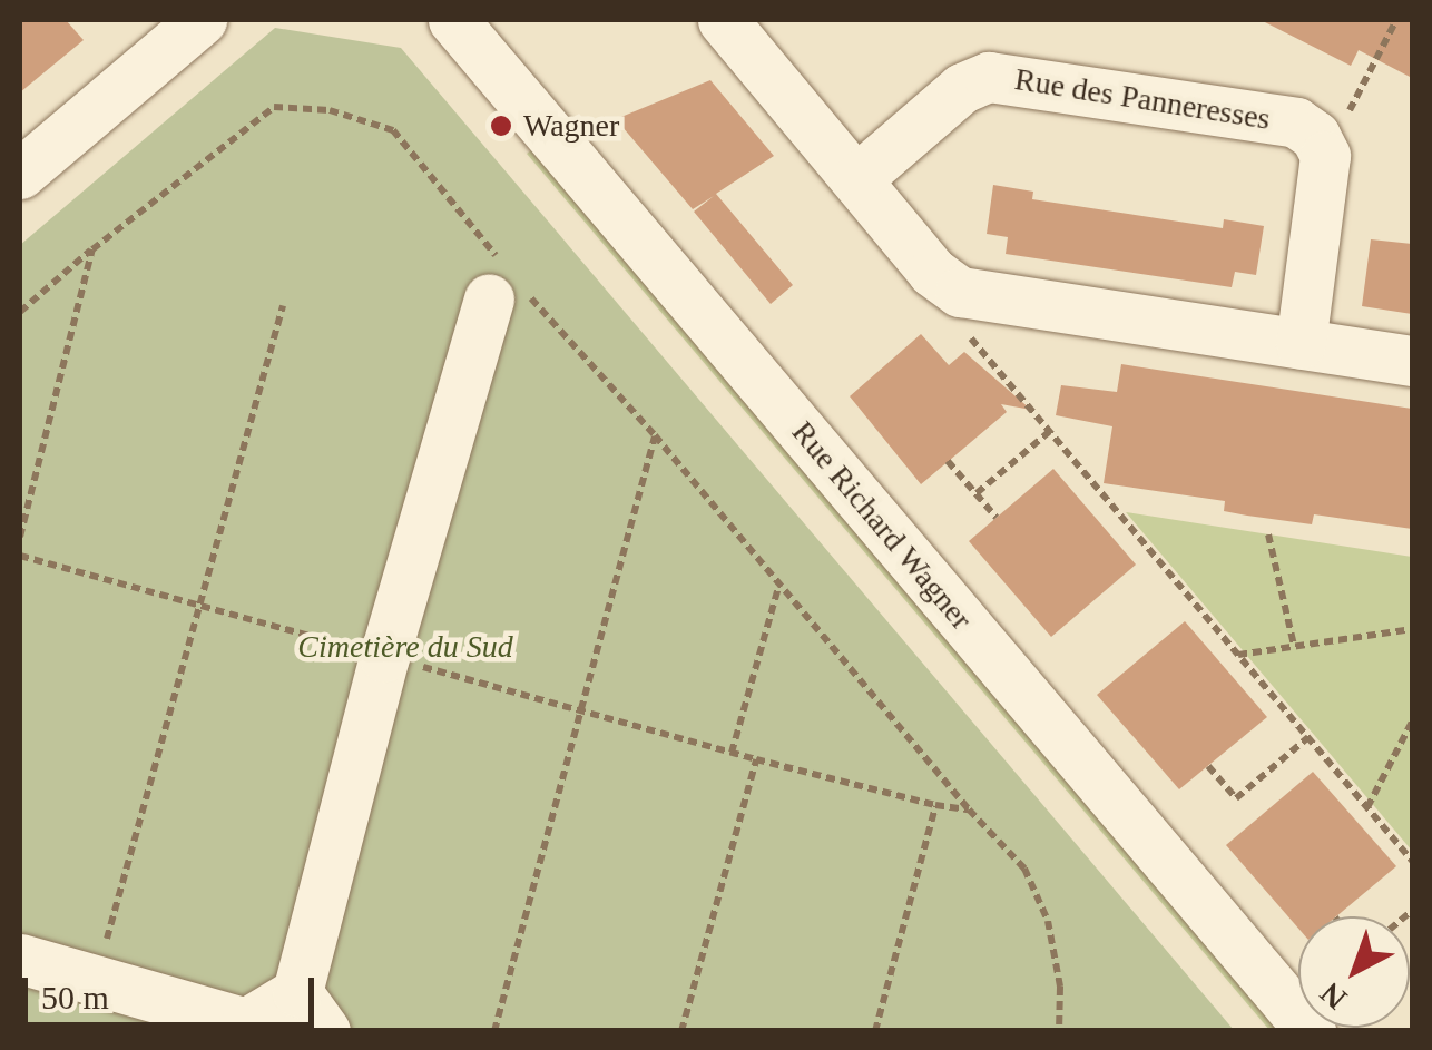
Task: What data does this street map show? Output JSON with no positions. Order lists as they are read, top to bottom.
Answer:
{
  "streets": {
    "street": ["Rue des Panneresses", "Rue Richard Wagner"]
  },
  "parks": ["Cimetière du Sud"],
  "places": ["Wagner"],
  "scale_bar": "50 m",
  "north": "bottom left"
}
